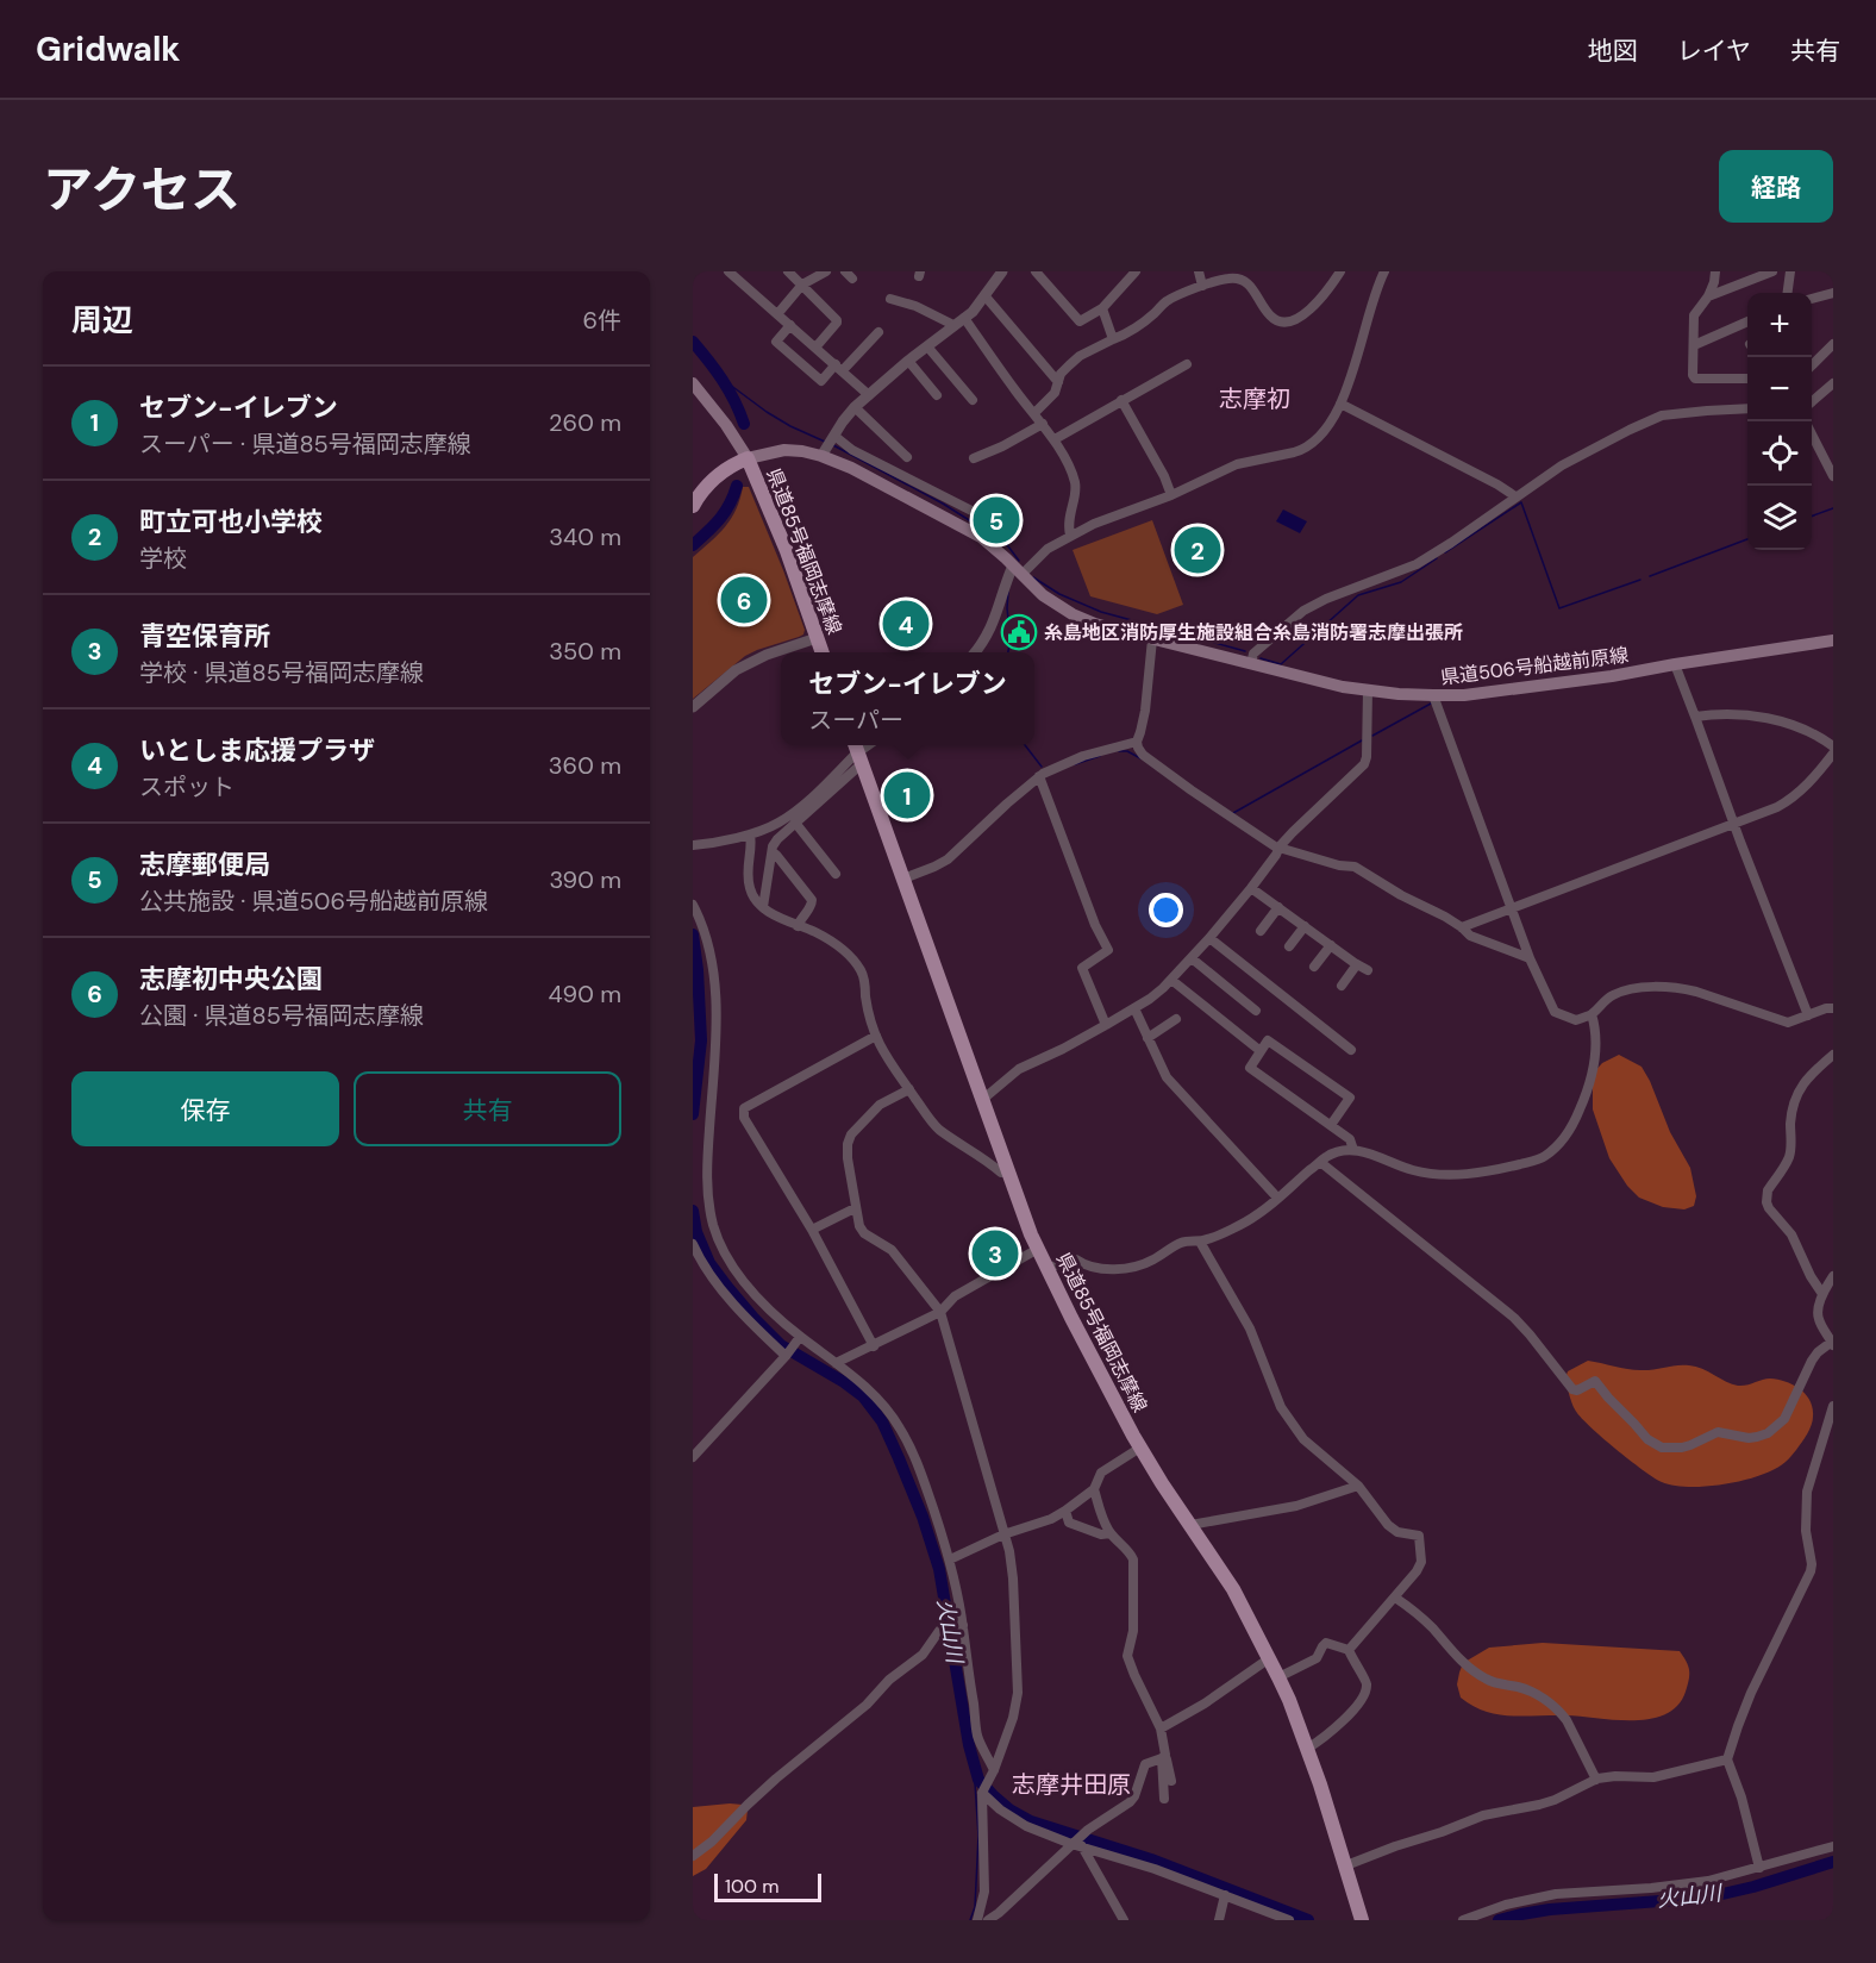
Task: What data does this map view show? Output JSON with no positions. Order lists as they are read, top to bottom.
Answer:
{
  "streets": {
    "main road": ["県道85号福岡志摩線", "県道506号船越前原線"]
  },
  "crossings": [
    ["県道85号福岡志摩線", "県道506号船越前原線"]
  ],
  "districts": ["志摩初", "志摩井田原"],
  "water": ["火山川"],
  "places": {
    "public building": ["糸島地区消防厚生施設組合糸島消防署志摩出張所"]
  },
  "scale_bar": "100 m",
  "page": {
    "header": "Gridwalk",
    "nav": ["地図", "レイヤ", "共有"],
    "title": "アクセス",
    "buttons": [
      "経路",
      ["保存", "共有"]
    ],
    "heading": ["周辺", "6件"],
    "map_buttons": ["+", "−"],
    "list": [
      {
        "mark": "1",
        "name": "セブン-イレブン",
        "note": "スーパー · 県道85号福岡志摩線",
        "value": "260 m"
      },
      {
        "mark": "2",
        "name": "町立可也小学校",
        "note": "学校",
        "value": "340 m"
      },
      {
        "mark": "3",
        "name": "青空保育所",
        "note": "学校 · 県道85号福岡志摩線",
        "value": "350 m"
      },
      {
        "mark": "4",
        "name": "いとしま応援プラザ",
        "note": "スポット",
        "value": "360 m"
      },
      {
        "mark": "5",
        "name": "志摩郵便局",
        "note": "公共施設 · 県道506号船越前原線",
        "value": "390 m"
      },
      {
        "mark": "6",
        "name": "志摩初中央公園",
        "note": "公園 · 県道85号福岡志摩線",
        "value": "490 m"
      }
    ],
    "pins": [
      "5",
      "2",
      "6",
      "4",
      "1",
      "3"
    ],
    "popup": ["セブン-イレブン", "スーパー"],
    "scale": "100 m"
  }
}
